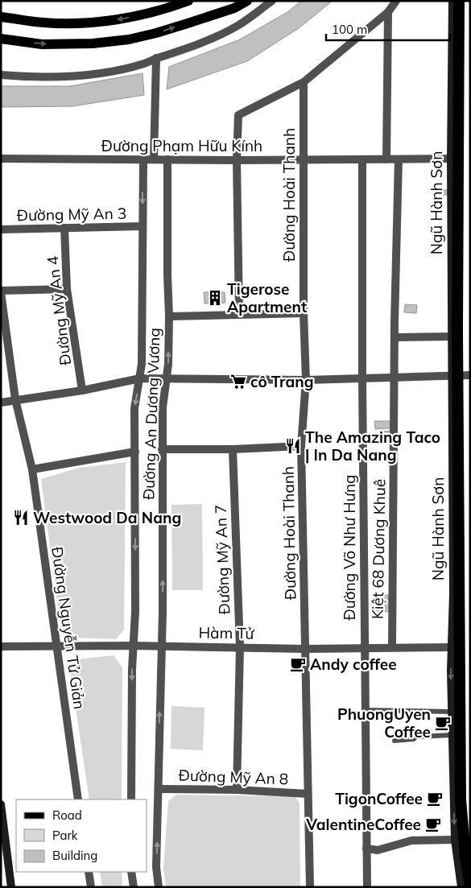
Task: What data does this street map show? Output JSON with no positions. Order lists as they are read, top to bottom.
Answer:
{
  "streets": {
    "highway": ["Ngũ Hành Sơn"],
    "street": [
      "Đường Phạm Hữu Kính",
      "Đường Hoài Thanh",
      "Đường Mỹ An 3",
      "Đường Mỹ An 4",
      "Đường An Dương Vương",
      "Đường Võ Như Hưng",
      "Kiệt 68 Dương Khuê",
      "Đường Mỹ An 7",
      "Đường Nguyễn Tử Giản",
      "Hàm Tử",
      "Đường Mỹ An 8"
    ]
  },
  "crossings": [
    ["Đường Phạm Hữu Kính", "Đường Hoài Thanh"],
    ["Đường Phạm Hữu Kính", "Ngũ Hành Sơn"],
    ["Đường Phạm Hữu Kính", "Đường An Dương Vương"],
    ["Đường Phạm Hữu Kính", "Đường Võ Như Hưng"],
    ["Đường Hoài Thanh", "Hàm Tử"],
    ["Đường Hoài Thanh", "Đường Mỹ An 8"],
    ["Ngũ Hành Sơn", "Hàm Tử"],
    ["Đường Mỹ An 3", "Đường Mỹ An 4"],
    ["Đường Mỹ An 3", "Đường An Dương Vương"],
    ["Đường An Dương Vương", "Hàm Tử"],
    ["Đường An Dương Vương", "Đường Mỹ An 8"],
    ["Đường Võ Như Hưng", "Hàm Tử"],
    ["Kiệt 68 Dương Khuê", "Hàm Tử"],
    ["Đường Mỹ An 7", "Hàm Tử"],
    ["Đường Mỹ An 7", "Đường Mỹ An 8"],
    ["Đường Nguyễn Tử Giản", "Hàm Tử"]
  ],
  "places": {
    "building": ["Tigerose Apartment"],
    "supermarket": ["cô Trang"],
    "restaurant": ["The Amazing Taco | In Da Nang", "Westwood Da Nang"],
    "cafe": [
      "Andy coffee",
      "PhuongUyen Coffee",
      "TigonCoffee",
      "ValentineCoffee"
    ]
  },
  "legend": ["Road", "Park", "Building"],
  "scale_bar": "100 m"
}
